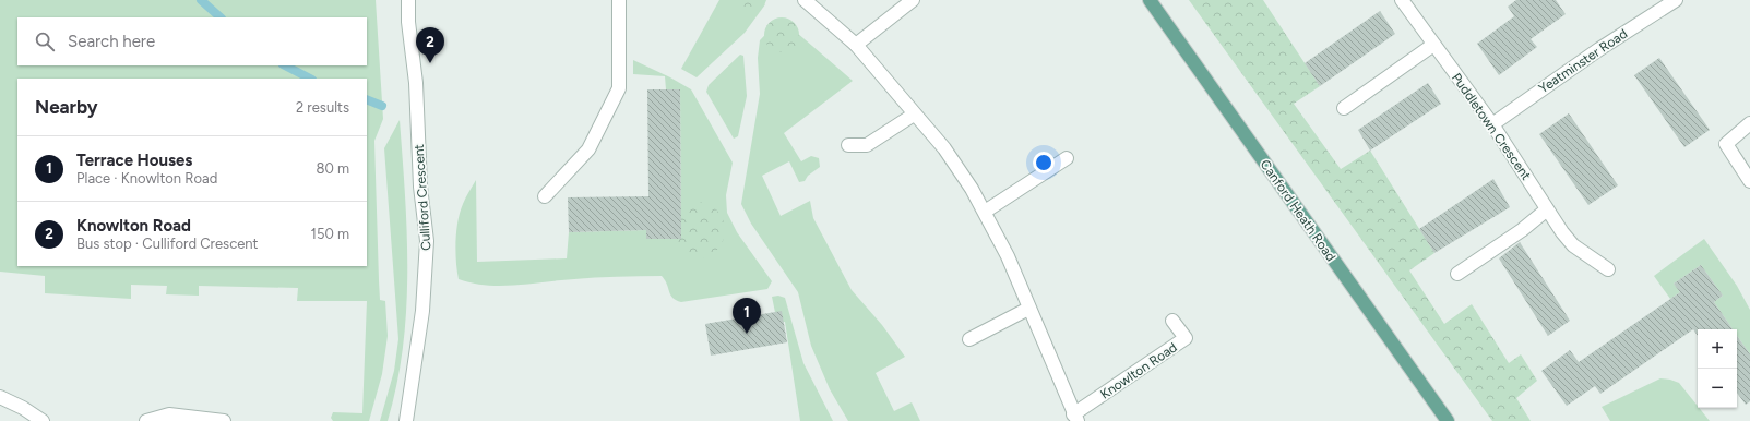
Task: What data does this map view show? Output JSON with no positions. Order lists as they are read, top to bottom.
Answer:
{
  "streets": {
    "main road": ["Canford Heath Road"],
    "street": [
      "Yeatminster Road",
      "Puddletown Crescent",
      "Culliford Crescent",
      "Knowlton Road"
    ]
  },
  "crossings": [
    ["Yeatminster Road", "Puddletown Crescent"]
  ],
  "page": {
    "search": "Search here",
    "pins": ["2", "1"],
    "heading": ["Nearby", "2 results"],
    "list": [
      {
        "mark": "1",
        "name": "Terrace Houses",
        "note": "Place · Knowlton Road",
        "value": "80 m"
      },
      {
        "mark": "2",
        "name": "Knowlton Road",
        "note": "Bus stop · Culliford Crescent",
        "value": "150 m"
      }
    ],
    "map_buttons": ["+", "−"]
  }
}
